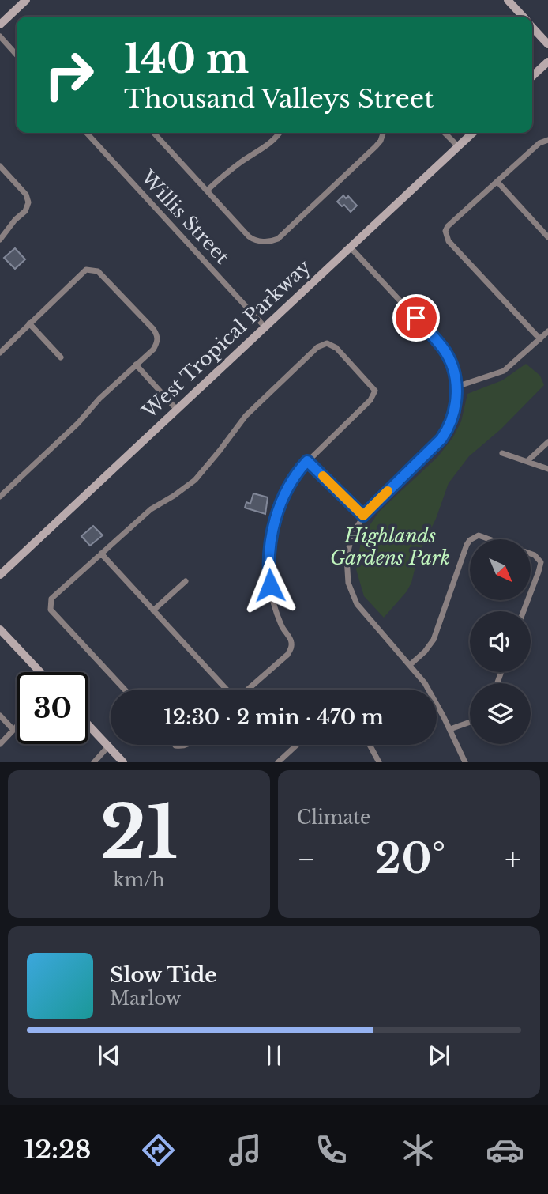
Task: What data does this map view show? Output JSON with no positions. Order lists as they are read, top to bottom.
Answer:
{
  "streets": {
    "main road": ["West Tropical Parkway"],
    "street": ["Willis Street"]
  },
  "crossings": [
    ["Willis Street", "West Tropical Parkway"]
  ],
  "parks": ["Highlands Gardens Park"],
  "north": "bottom right",
  "page": {
    "turn": ["140 m", "Thousand Valleys Street"],
    "limit": "30",
    "trip": "12:30 · 2 min · 470 m",
    "tile": [
      ["21", "km/h"],
      "Climate"
    ],
    "heat": ["−", "20°", "+"],
    "song": ["Slow Tide", "Marlow"],
    "tabs": "12:28"
  }
}
